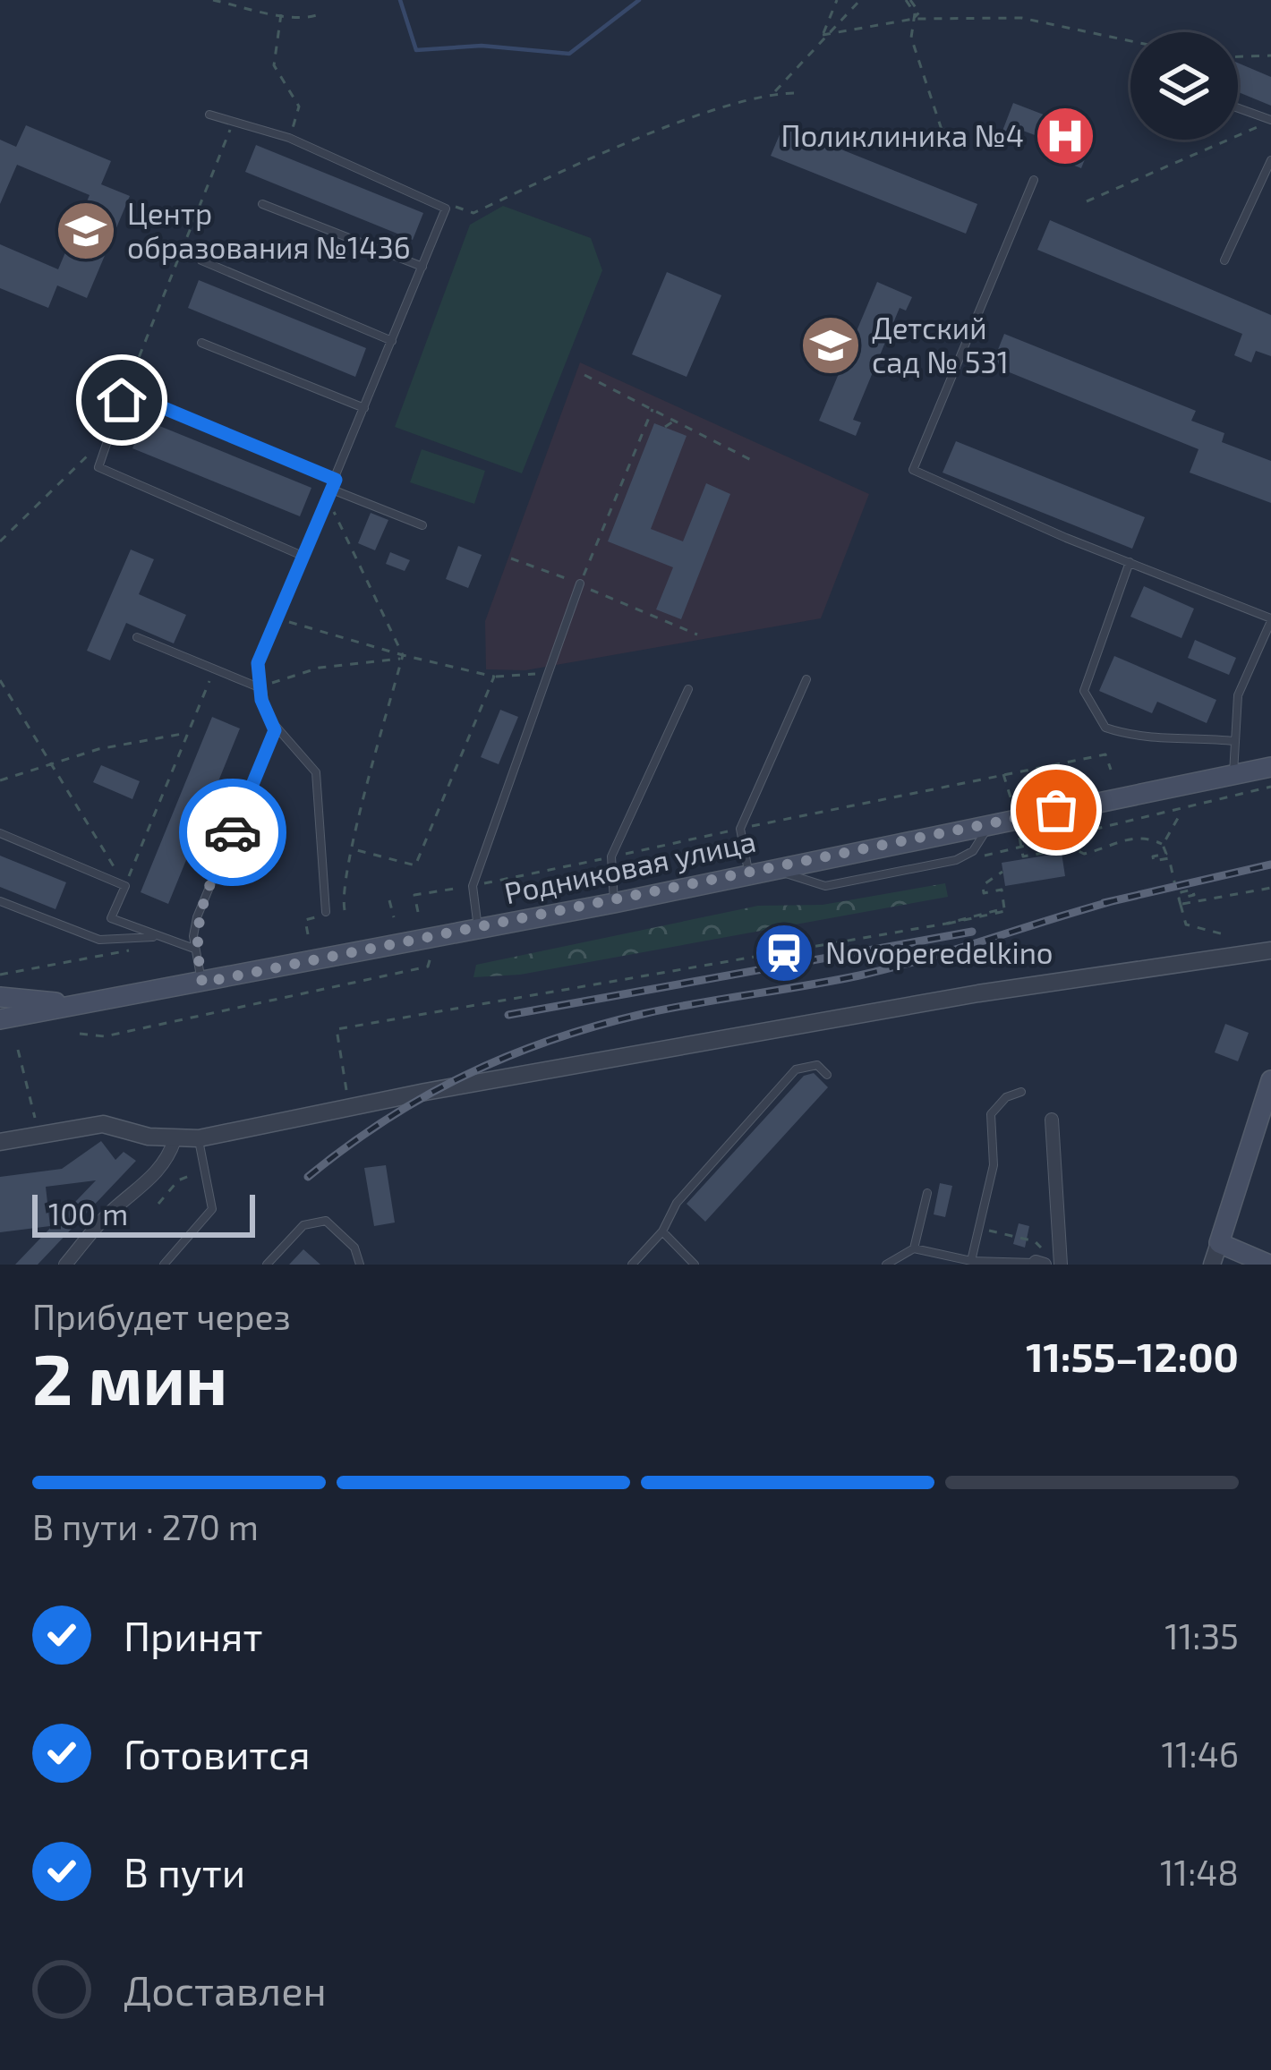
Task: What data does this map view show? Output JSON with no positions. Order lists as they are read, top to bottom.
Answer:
{
  "streets": {
    "main road": ["Родниковая улица"]
  },
  "places": {
    "hospital": ["Поликлиника №4"],
    "school or university": ["Центр образования №1436", "Детский сад № 531"],
    "station": ["Novoperedelkino"]
  },
  "scale_bar": "100 m",
  "page": {
    "scale": "100 m",
    "heading": ["2 мин", "Прибудет через", "11:55–12:00"],
    "bar": "В пути · 270 m",
    "list": [
      ["Принят", "11:35"],
      ["Готовится", "11:46"],
      ["В пути", "11:48"],
      "Доставлен"
    ]
  }
}
